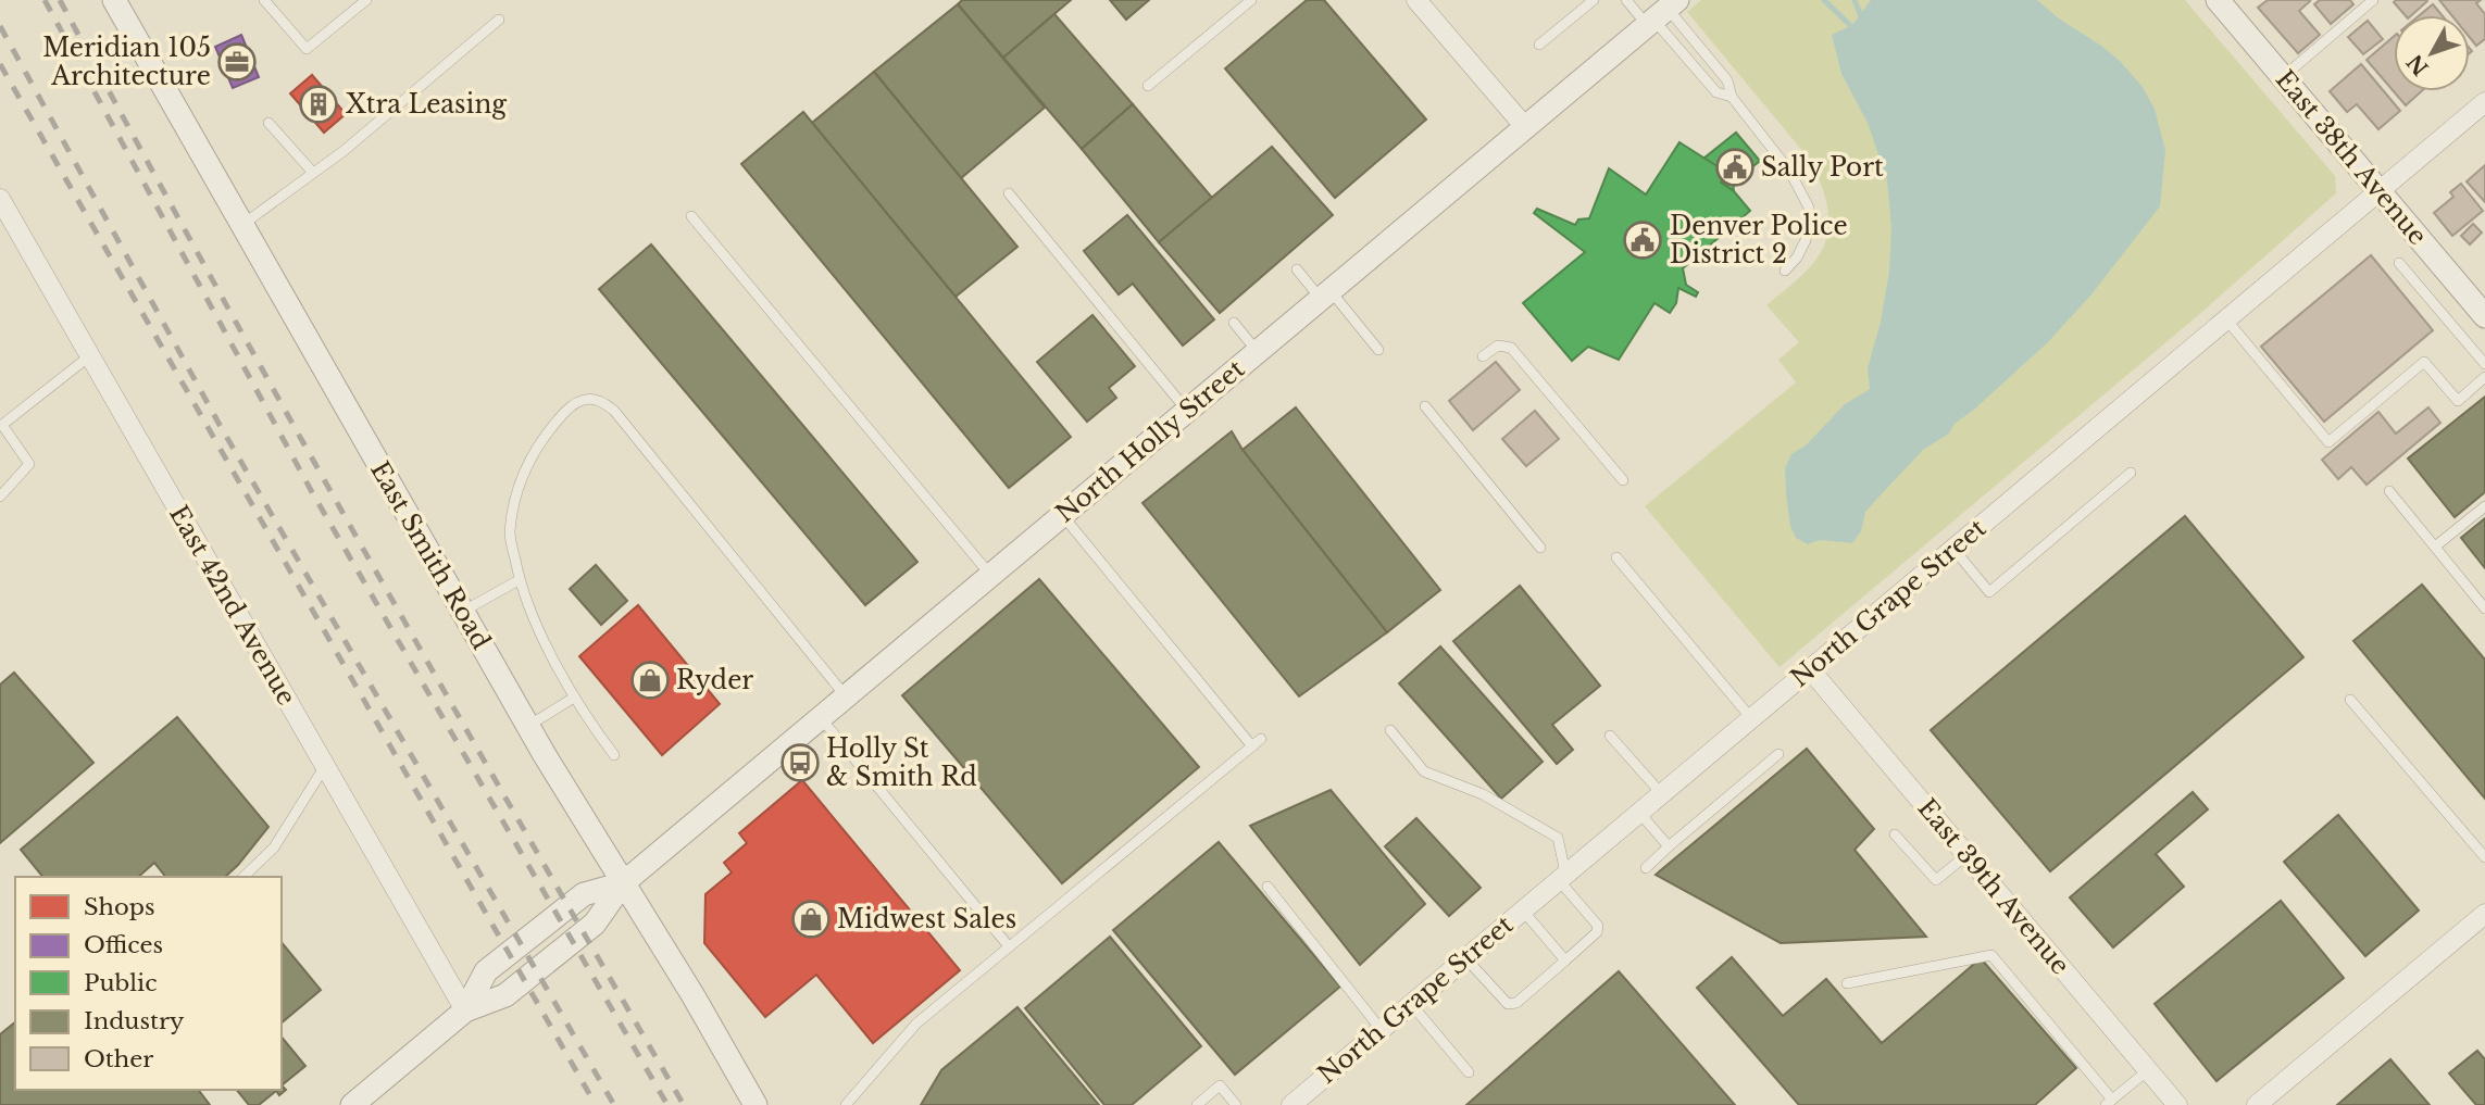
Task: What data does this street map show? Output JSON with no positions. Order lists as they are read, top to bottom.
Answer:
{
  "streets": {
    "street": [
      "East 38th Avenue",
      "North Holly Street",
      "East Smith Road",
      "North Grape Street",
      "East 42nd Avenue",
      "East 39th Avenue"
    ]
  },
  "crossings": [
    ["East 38th Avenue", "North Grape Street"],
    ["North Holly Street", "East Smith Road"],
    ["North Holly Street", "East 42nd Avenue"],
    ["North Grape Street", "East 39th Avenue"]
  ],
  "places": {
    "office": ["Meridian 105 Architecture"],
    "building": ["Xtra Leasing"],
    "public building": ["Sally Port", "Denver Police District 2"],
    "shop": ["Ryder", "Midwest Sales"],
    "bus stop": ["Holly St & Smith Rd"]
  },
  "legend": [
    "Shops",
    "Offices",
    "Public",
    "Industry",
    "Other"
  ],
  "north": "bottom left"
}
